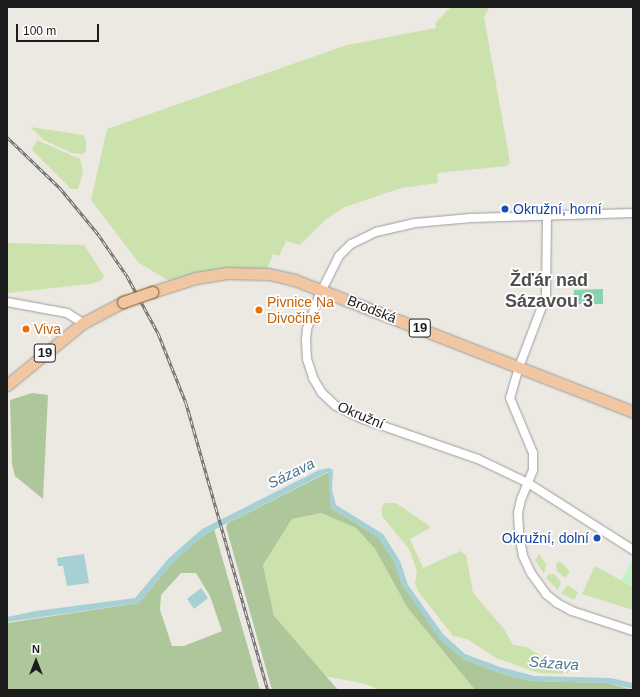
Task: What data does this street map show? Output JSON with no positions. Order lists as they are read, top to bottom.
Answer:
{
  "streets": {
    "main road": ["Brodská", "19"],
    "street": ["Okružní"]
  },
  "crossings": [
    ["Brodská", "19"],
    ["Brodská", "Okružní"]
  ],
  "districts": ["Žďár nad Sázavou 3"],
  "water": ["Sázava"],
  "places": [
    "Okružní, horní",
    "Pivnice Na Divočině",
    "Viva",
    "Okružní, dolní"
  ],
  "scale_bar": "100 m",
  "north": "top"
}
